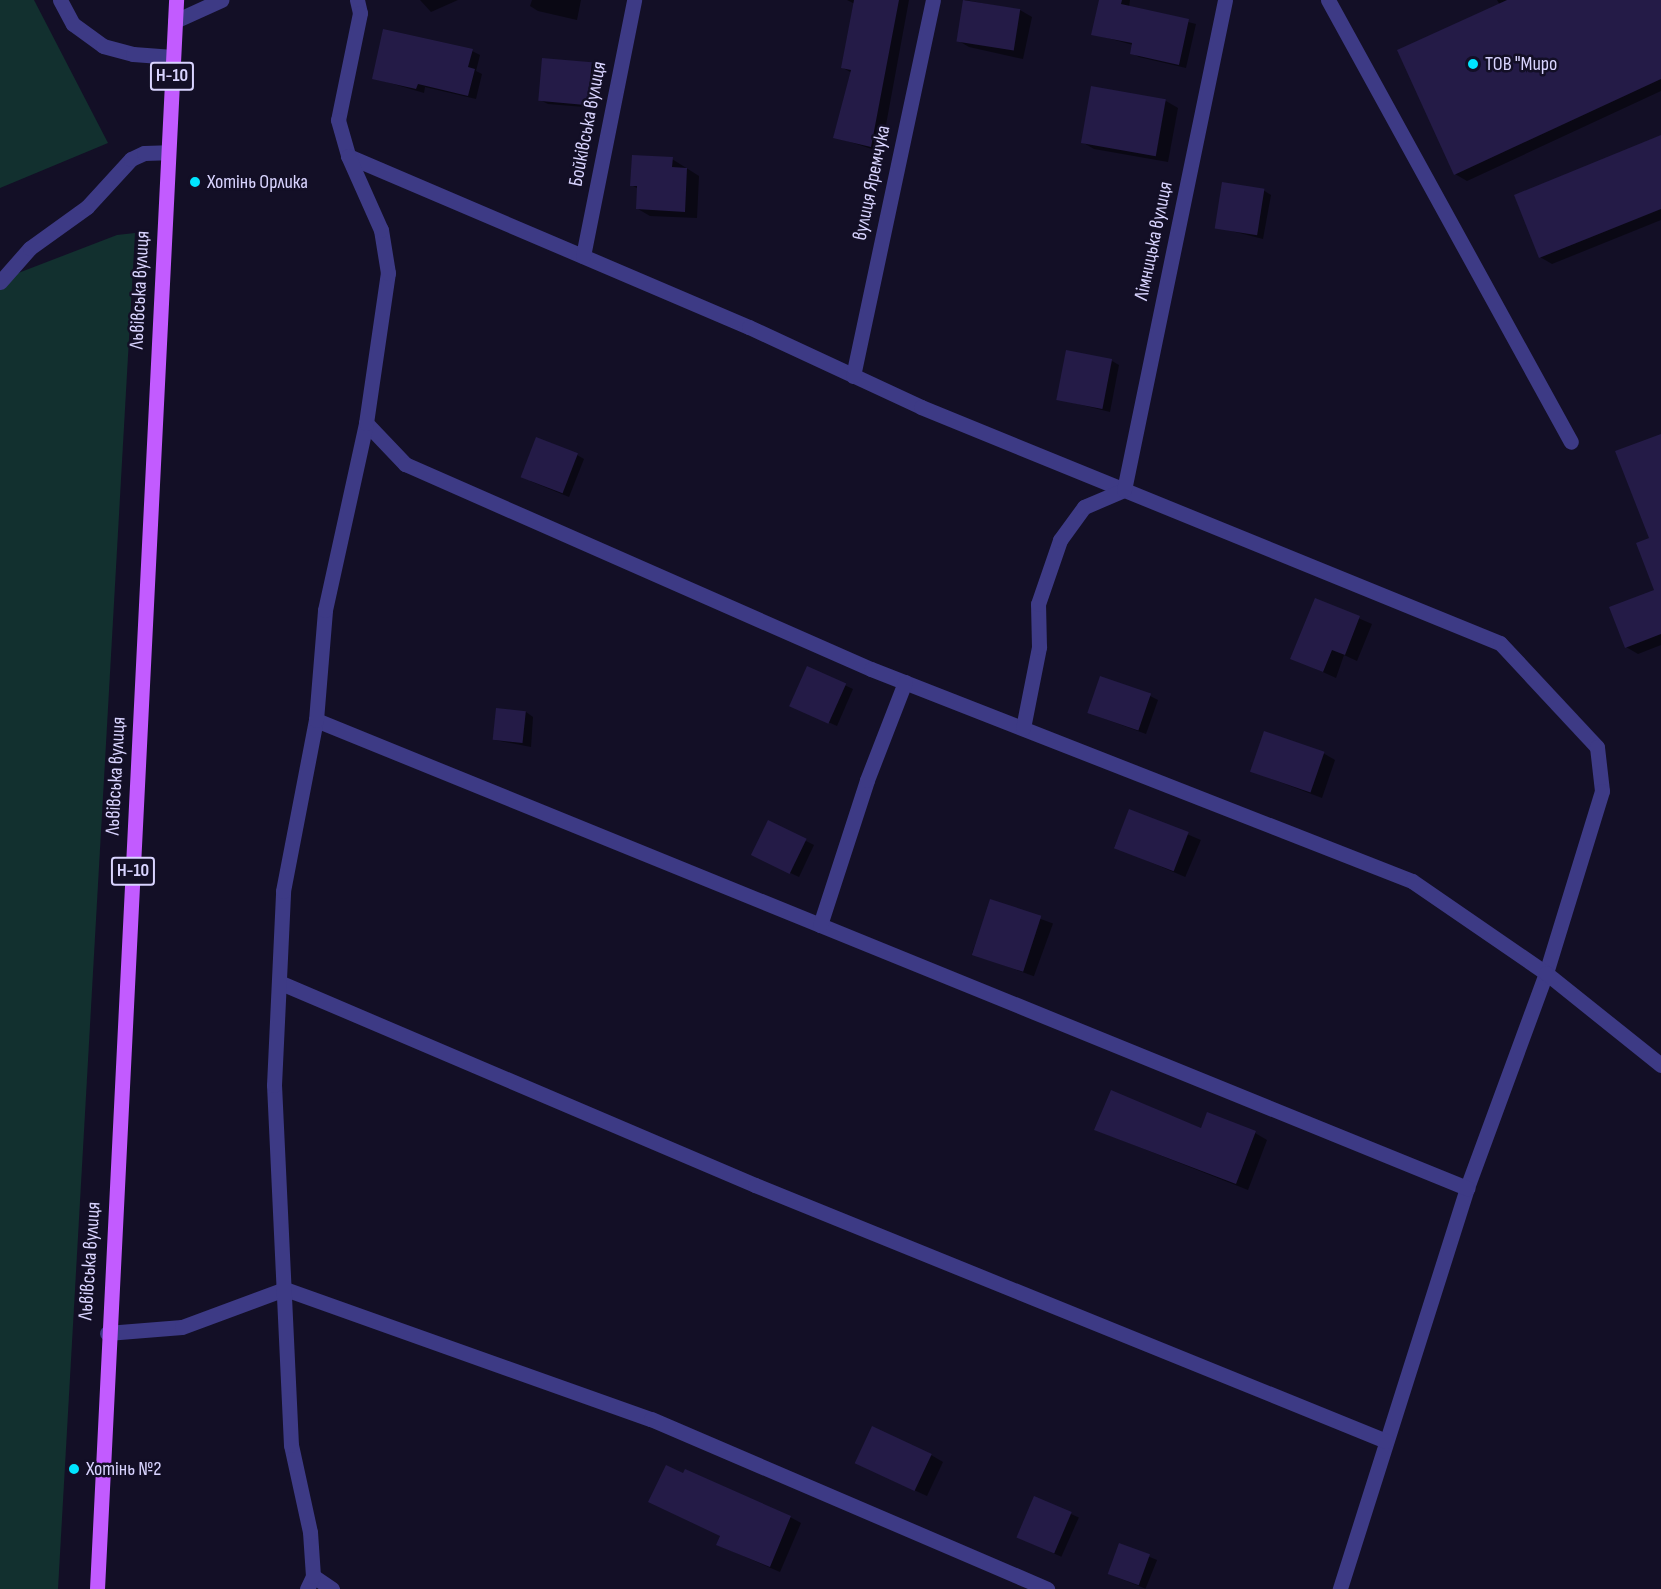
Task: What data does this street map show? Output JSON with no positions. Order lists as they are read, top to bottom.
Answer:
{
  "streets": {
    "main road": ["Н-10", "Львівська вулиця"],
    "street": ["Бойківська вулиця", "вулиця Яремчука", "Лімницька вулиця"]
  },
  "places": ["ТОВ \"Миро", "Хотінь Орлика", "Хотінь №2"]
}
